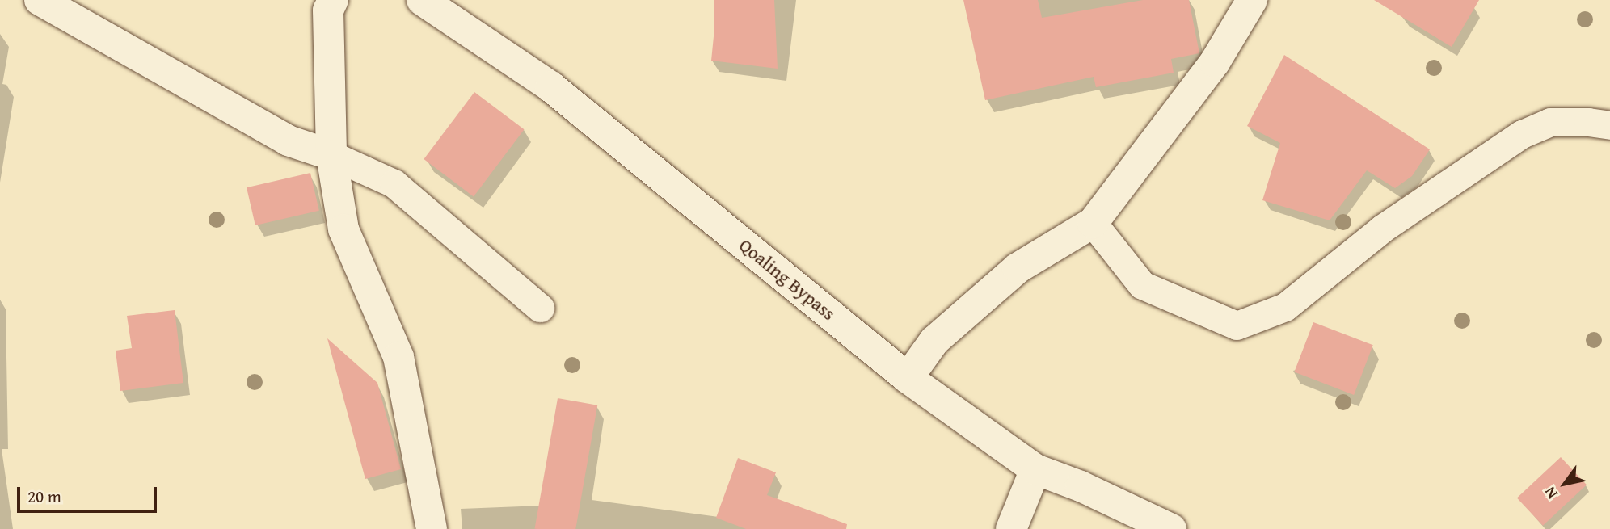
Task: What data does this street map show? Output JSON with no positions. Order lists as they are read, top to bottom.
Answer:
{
  "streets": {
    "street": ["Qoaling Bypass"]
  },
  "scale_bar": "20 m",
  "north": "bottom left"
}
